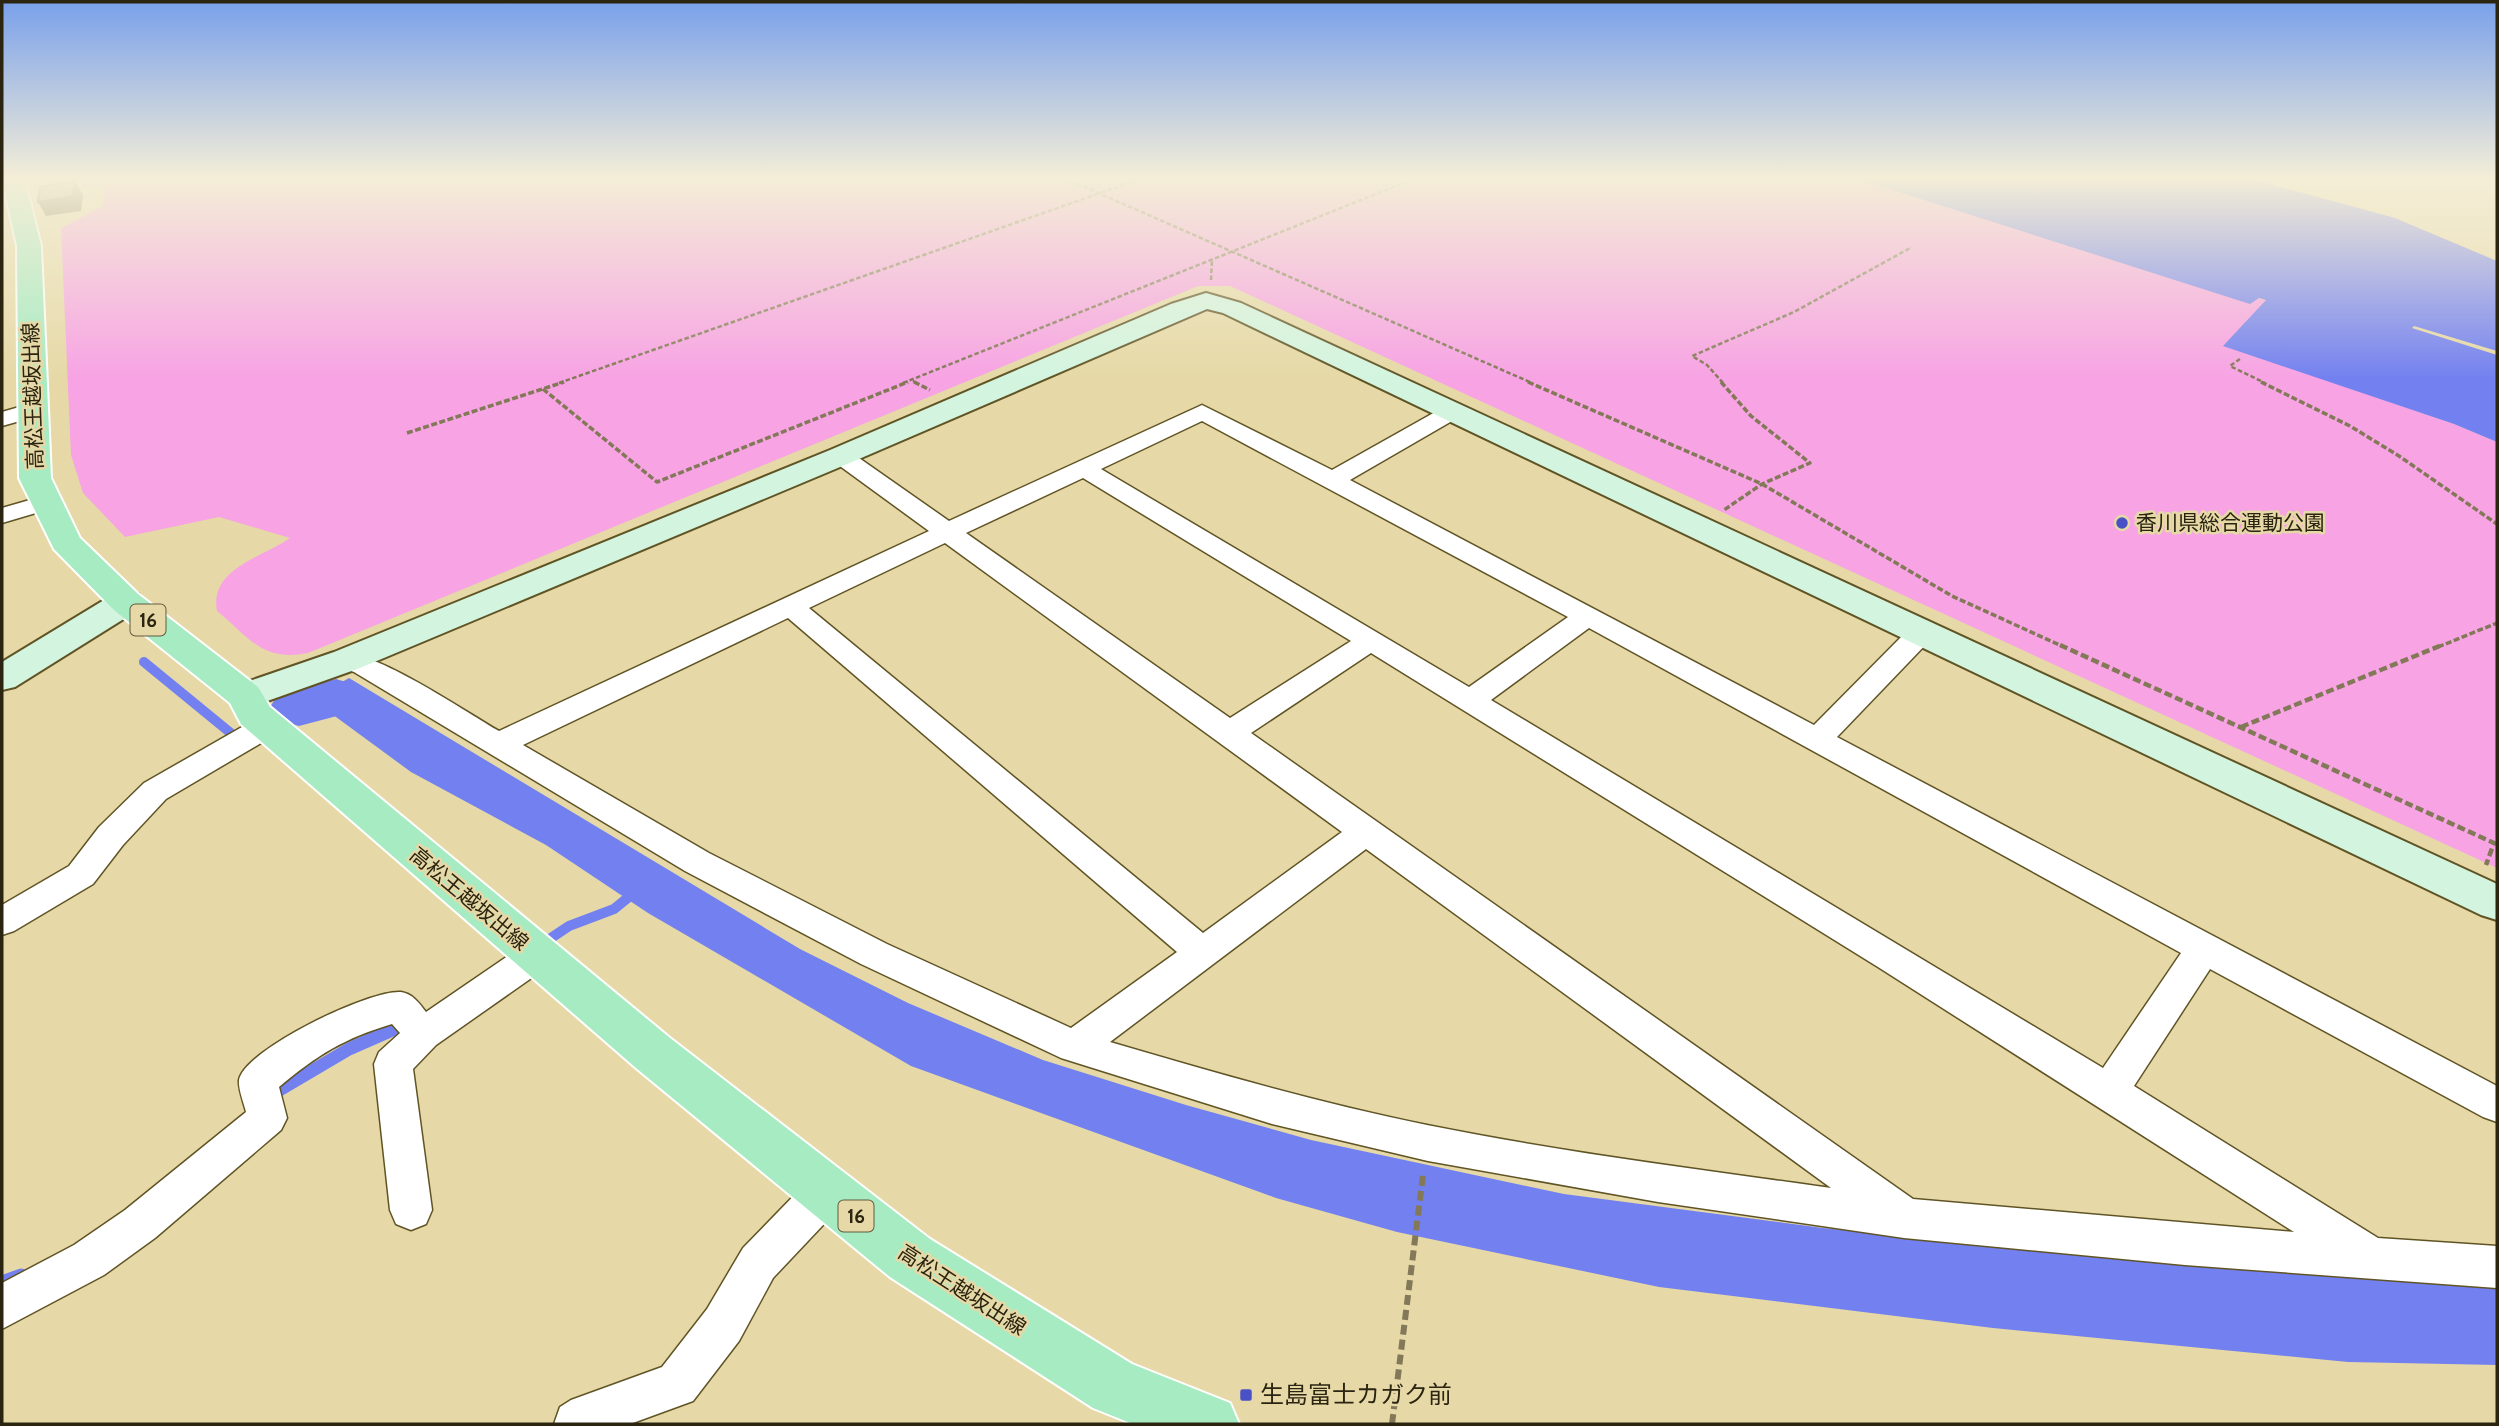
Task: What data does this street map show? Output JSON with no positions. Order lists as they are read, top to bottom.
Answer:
{
  "streets": {
    "main road": ["高松王越坂出線", "16"]
  },
  "places": {
    "other": ["香川県総合運動公園"],
    "transit": ["生島富士カガク前"]
  }
}
